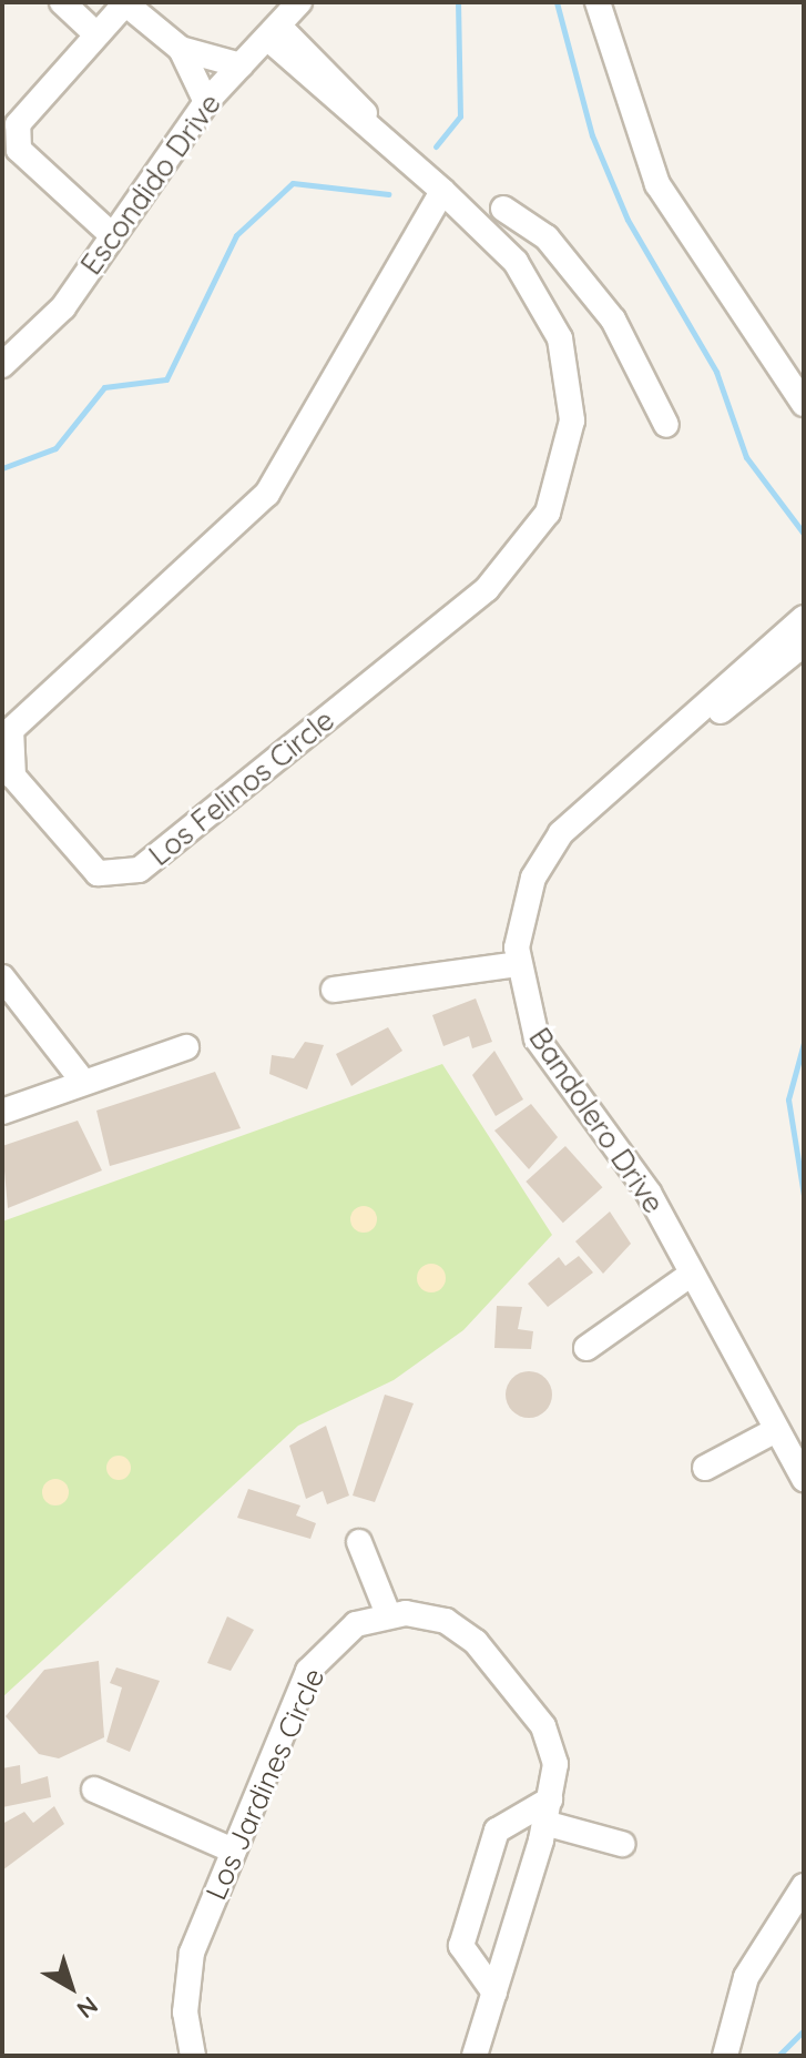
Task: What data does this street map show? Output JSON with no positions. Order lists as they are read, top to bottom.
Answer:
{
  "streets": {
    "street": [
      "Escondido Drive",
      "Los Felinos Circle",
      "Bandolero Drive",
      "Los Jardines Circle"
    ]
  },
  "crossings": [
    ["Escondido Drive", "Los Felinos Circle"]
  ],
  "north": "bottom right"
}
